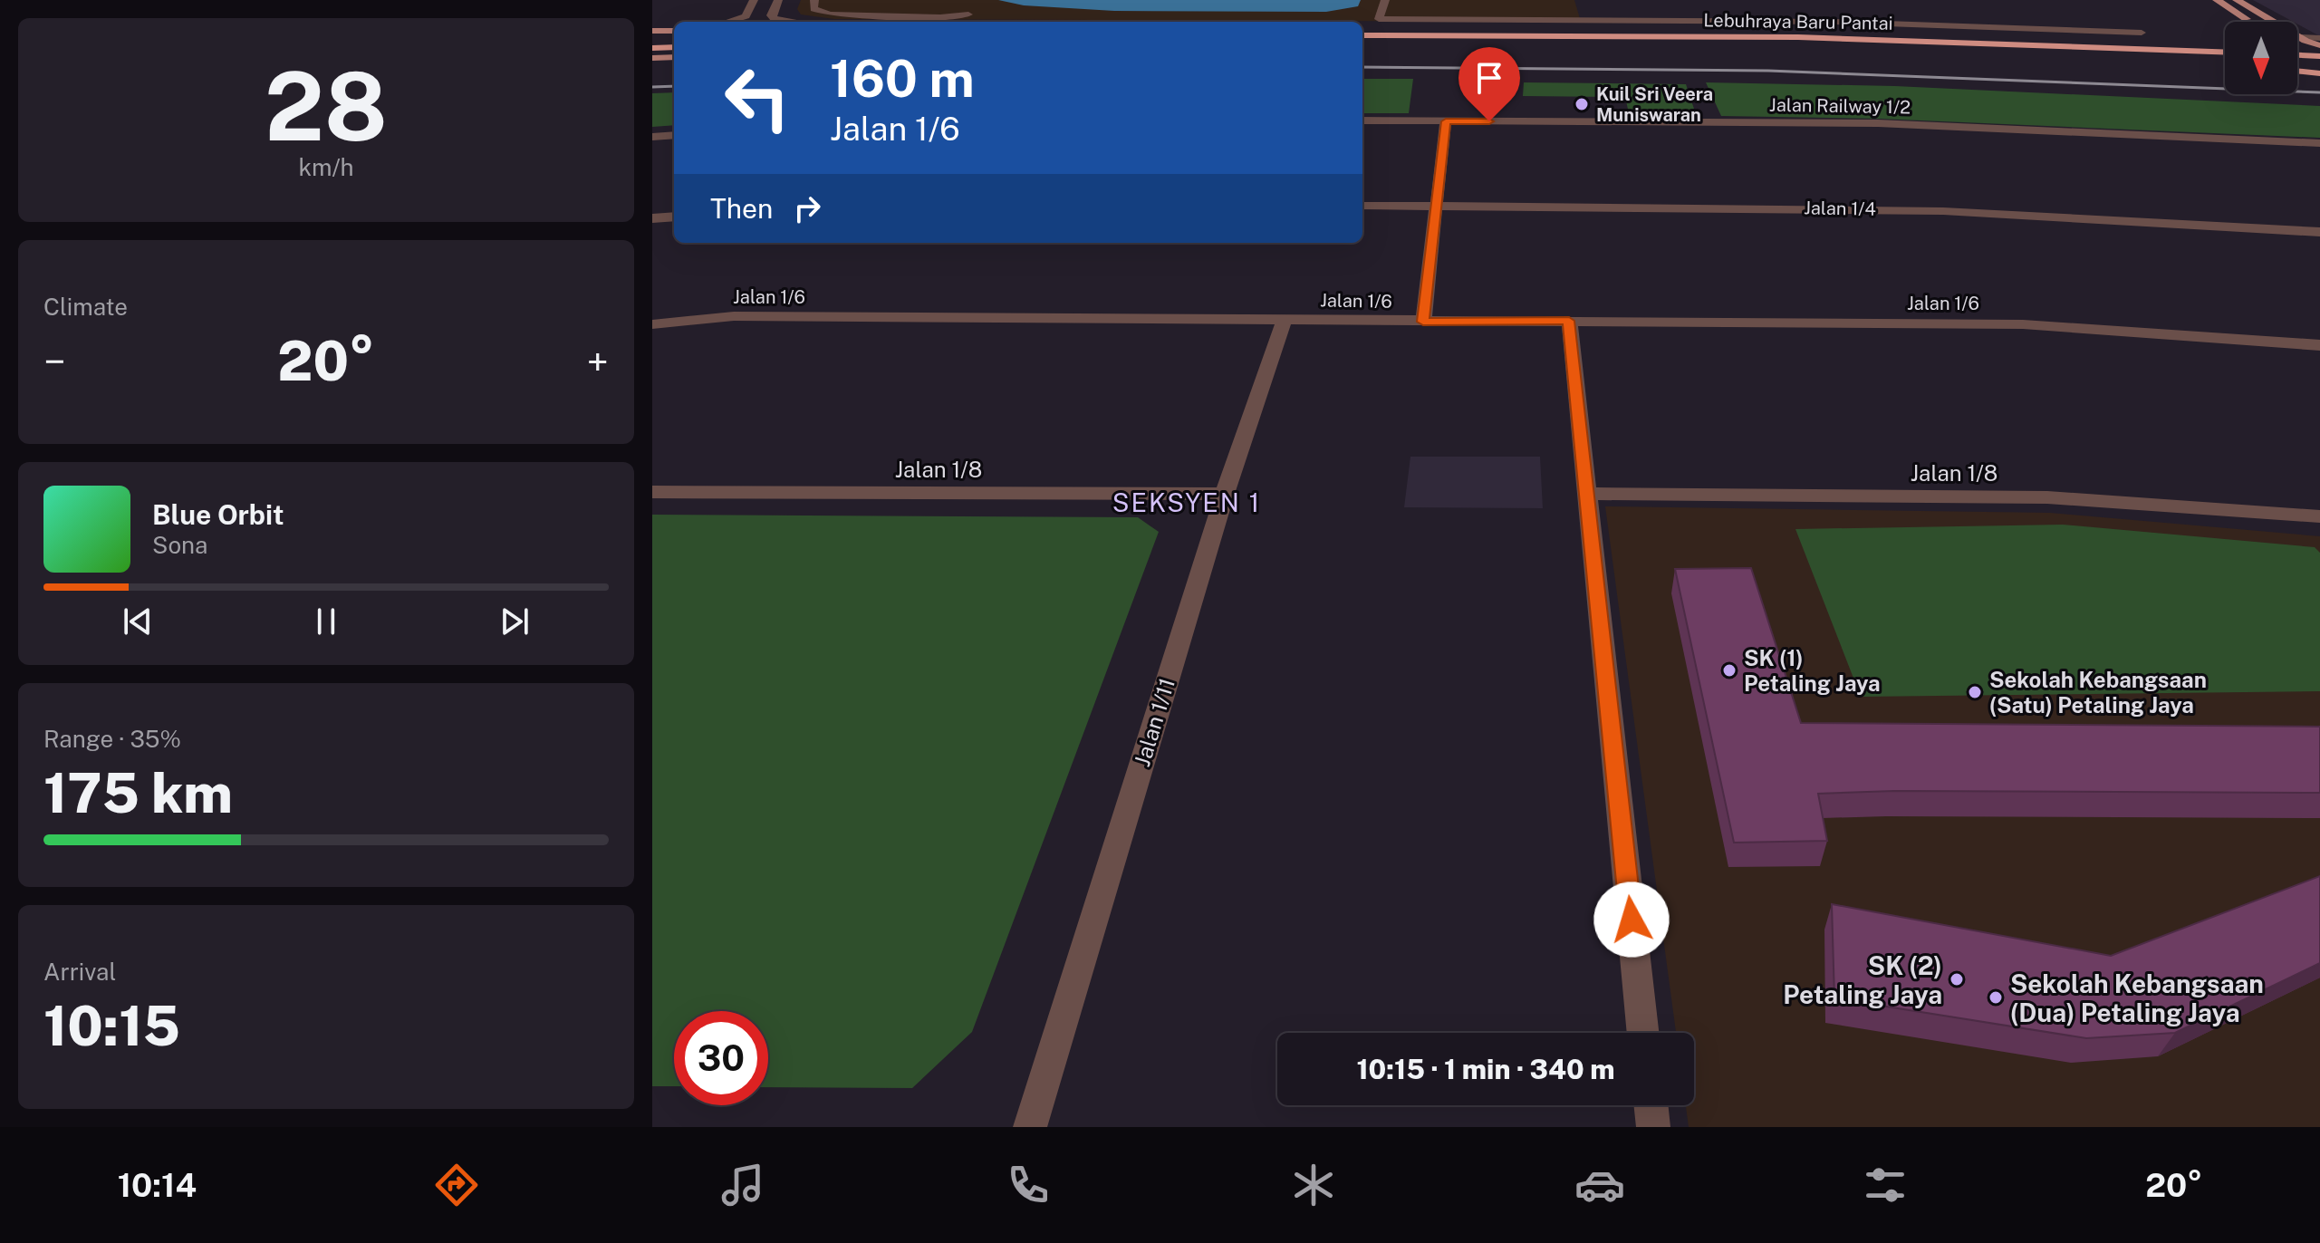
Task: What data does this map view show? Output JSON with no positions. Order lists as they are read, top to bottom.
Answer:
{
  "streets": {
    "highway": ["Lebuhraya Baru Pantai"],
    "street": [
      "Jalan Railway 1/2",
      "Jalan 1/4",
      "Jalan 1/6",
      "Jalan 1/8",
      "Jalan 1/11"
    ]
  },
  "crossings": [
    ["Jalan 1/6", "Jalan 1/11"],
    ["Jalan 1/8", "Jalan 1/11"]
  ],
  "districts": ["SEKSYEN 1"],
  "places": [
    "Kuil Sri Veera Muniswaran",
    "SK (1) Petaling Jaya",
    "Sekolah Kebangsaan (Satu) Petaling Jaya",
    "SK (2) Petaling Jaya",
    "Sekolah Kebangsaan (Dua) Petaling Jaya"
  ],
  "north": "bottom",
  "page": {
    "tile": [
      ["28", "km/h"],
      "Climate",
      ["Range · 35%", "175 km"],
      ["Arrival", "10:15"]
    ],
    "turn": ["160 m", "Jalan 1/6"],
    "then": "Then",
    "heat": ["−", "20°", "+"],
    "song": ["Blue Orbit", "Sona"],
    "limit": "30",
    "trip": "10:15 · 1 min · 340 m",
    "tabs": ["10:14", "20°"]
  }
}
